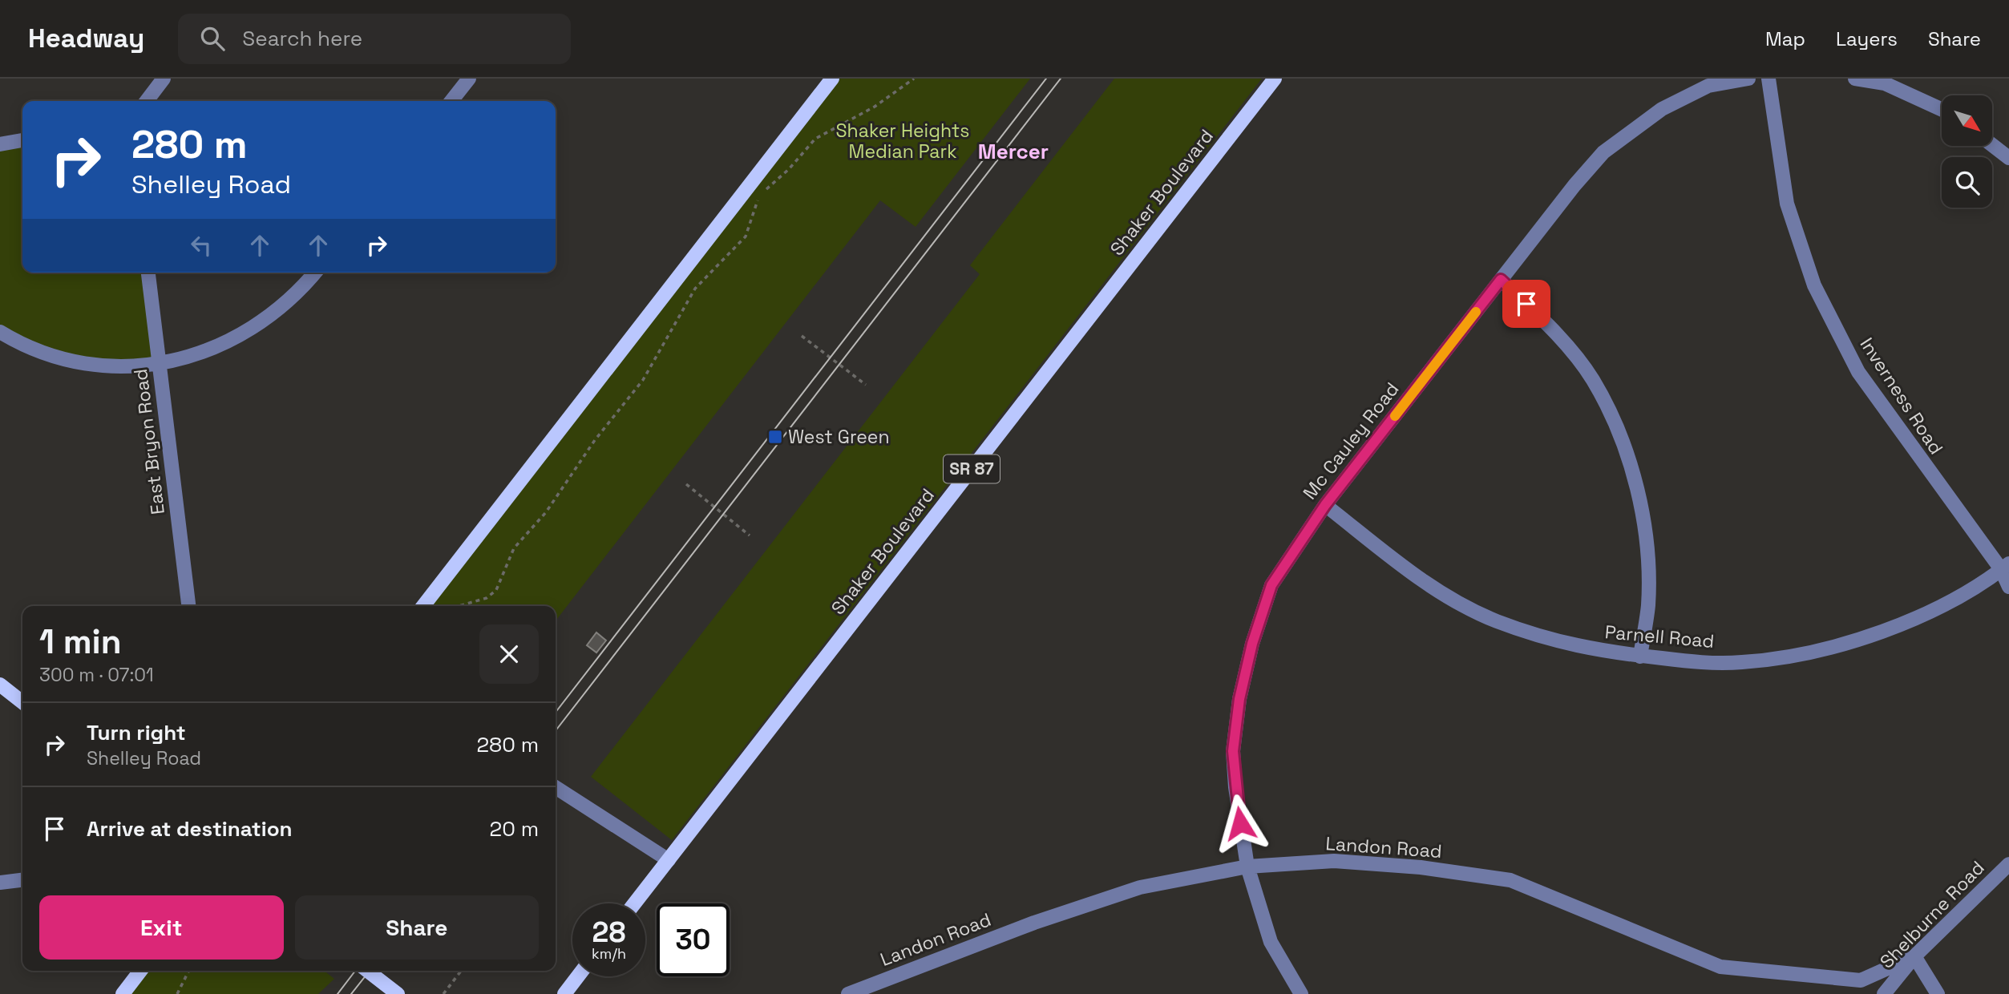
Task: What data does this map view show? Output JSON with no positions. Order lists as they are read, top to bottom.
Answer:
{
  "streets": {
    "main road": ["Shaker Boulevard", "SR 87"],
    "street": [
      "Inverness Road",
      "Mc Cauley Road",
      "East Bryon Road",
      "Parnell Road",
      "Landon Road",
      "Shelburne Road"
    ]
  },
  "crossings": [
    ["Inverness Road", "Parnell Road"],
    ["Mc Cauley Road", "Parnell Road"],
    ["Mc Cauley Road", "Landon Road"],
    ["Landon Road", "Shelburne Road"]
  ],
  "districts": ["Mercer"],
  "parks": ["Shaker Heights Median Park"],
  "places": {
    "transit": ["West Green"]
  },
  "north": "bottom right",
  "page": {
    "header": "Headway",
    "search": "Search here",
    "nav": ["Map", "Layers", "Share"],
    "turn": ["280 m", "Shelley Road"],
    "heading": ["1 min", "300 m · 07:01"],
    "list": [
      {
        "name": "Turn right",
        "note": "Shelley Road",
        "value": "280 m"
      },
      {
        "name": "Arrive at destination",
        "value": "20 m"
      }
    ],
    "buttons": ["Exit", "Share"],
    "speed": "28 km/h",
    "limit": "30"
  }
}
